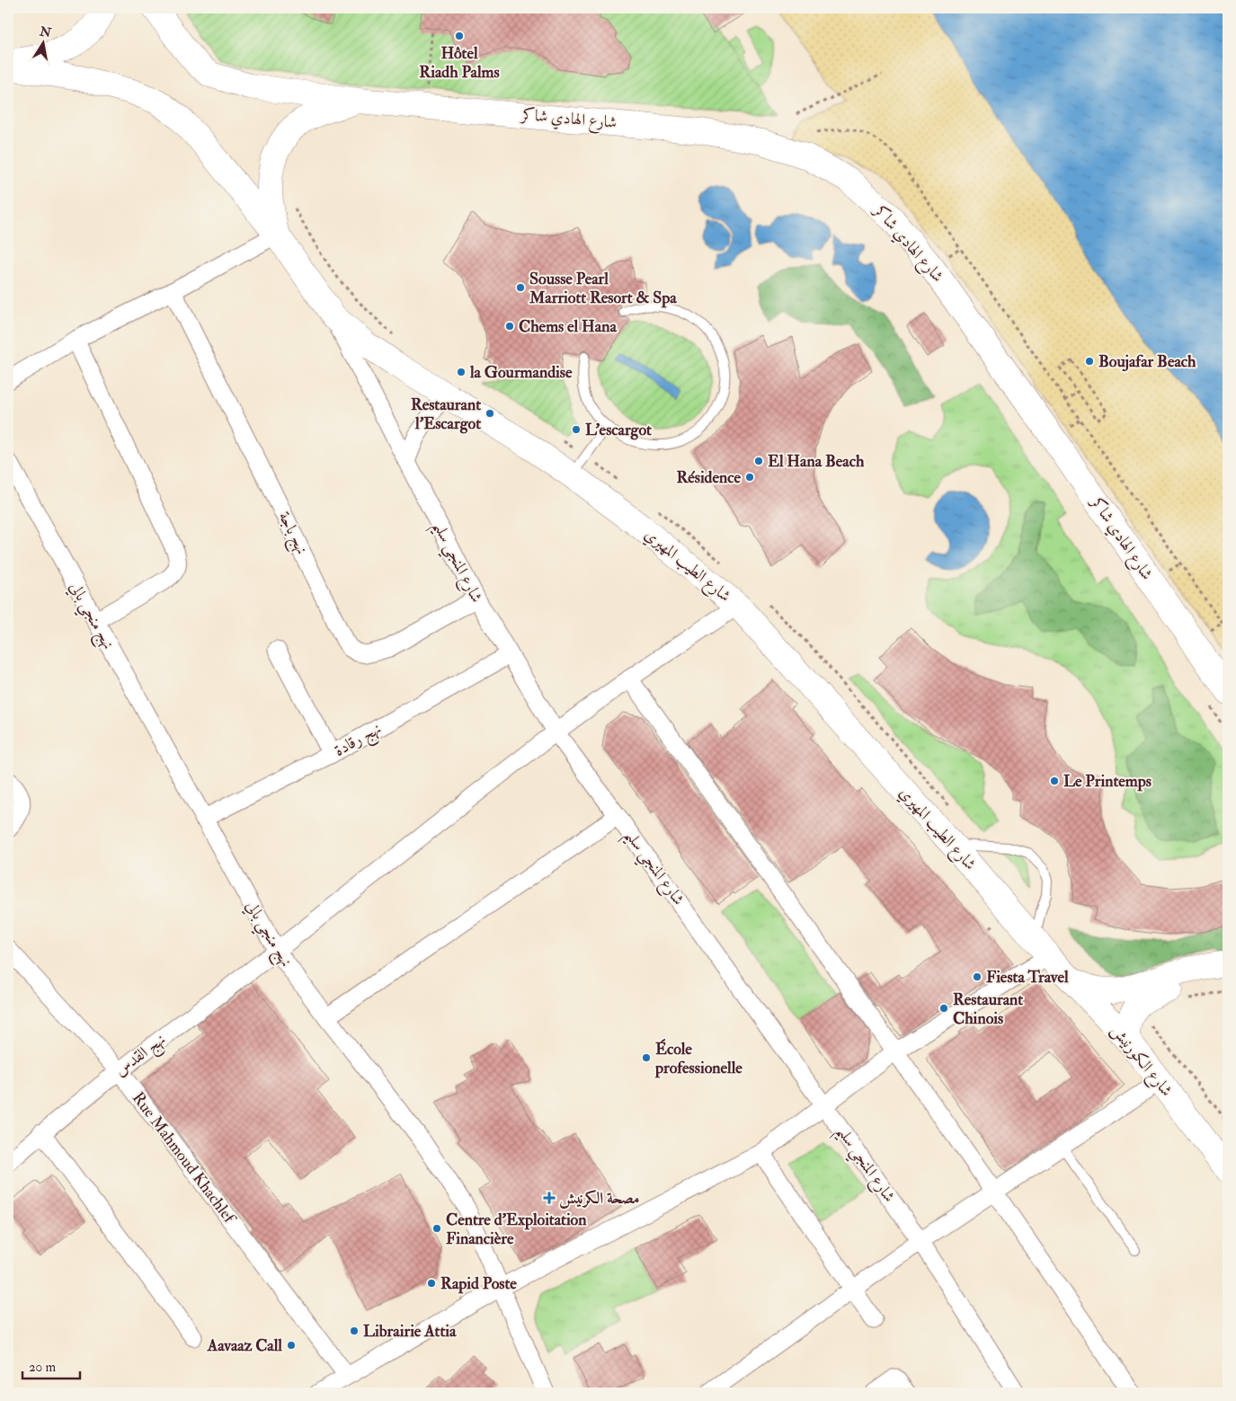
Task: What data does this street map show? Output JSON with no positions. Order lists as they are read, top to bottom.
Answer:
{
  "streets": {
    "main road": ["شارع الهادي شاكر", "شارع الطيب المهيري", "شارع الكورنيش"],
    "street": [
      "نهج باجة",
      "شارع المنجي سليم",
      "نهج منجي بالي",
      "نهج رقادة",
      "نهج القدس",
      "Rue Mahmoud Khachlef"
    ]
  },
  "crossings": [
    ["نهج باجة", "شارع المنجي سليم"],
    ["شارع المنجي سليم", "شارع الطيب المهيري"],
    ["شارع المنجي سليم", "نهج رقادة"],
    ["شارع المنجي سليم", "نهج القدس"],
    ["شارع الطيب المهيري", "نهج القدس"],
    ["شارع الطيب المهيري", "شارع الكورنيش"],
    ["نهج منجي بالي", "نهج رقادة"],
    ["نهج منجي بالي", "نهج القدس"],
    ["نهج القدس", "Rue Mahmoud Khachlef"]
  ],
  "places": {
    "other": [
      "Hôtel Riadh Palms",
      "Sousse Pearl Marriott Resort & Spa",
      "Chems el Hana",
      "Boujafar Beach",
      "la Gourmandise",
      "Restaurant l'Escargot",
      "L'escargot",
      "El Hana Beach",
      "Résidence",
      "Le Printemps",
      "Fiesta Travel",
      "Restaurant Chinois",
      "École professionelle",
      "Centre d'Exploitation Financière",
      "Rapid Poste",
      "Librairie Attia",
      "Aavaaz Call"
    ],
    "health": ["مصحة الكرنيش"]
  },
  "scale_bar": "20 m",
  "north": "top"
}
